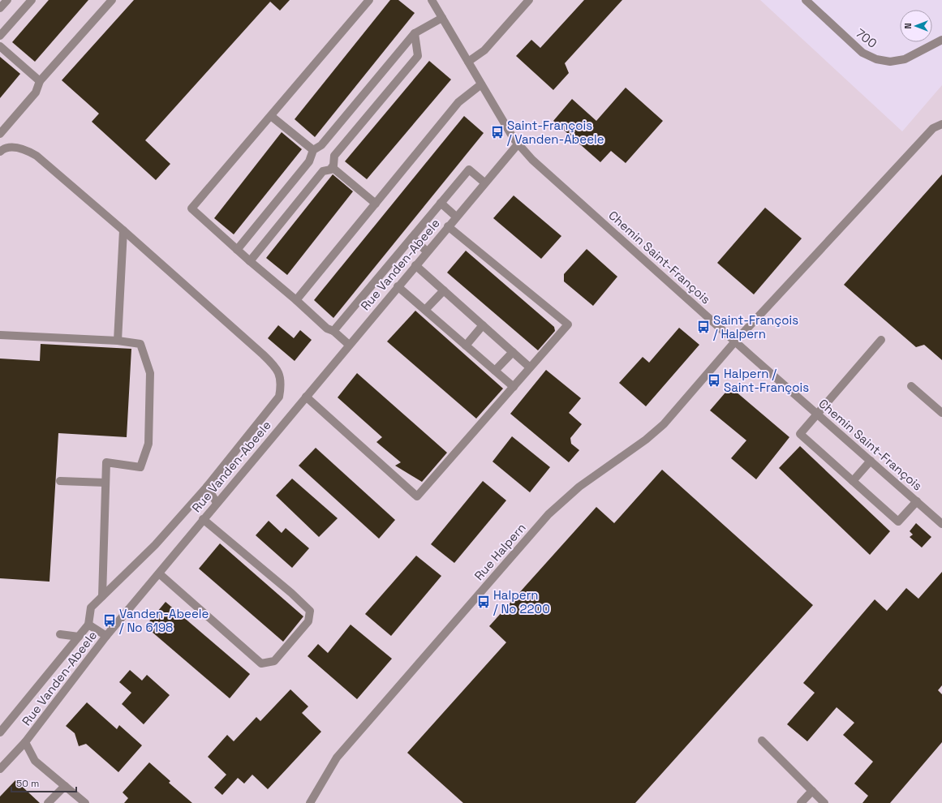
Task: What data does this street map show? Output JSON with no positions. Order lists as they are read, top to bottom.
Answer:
{
  "streets": {
    "street": [
      "700",
      "Chemin Saint-François",
      "Rue Vanden-Abeele",
      "Rue Halpern"
    ]
  },
  "crossings": [
    ["Chemin Saint-François", "Rue Vanden-Abeele"],
    ["Chemin Saint-François", "Rue Halpern"]
  ],
  "places": {
    "bus stop": [
      "Saint-François / Vanden-Abeele",
      "Saint-François / Halpern",
      "Halpern / Saint-François",
      "Halpern / No 2200",
      "Vanden-Abeele / No 6198"
    ]
  },
  "scale_bar": "50 m",
  "north": "left"
}
